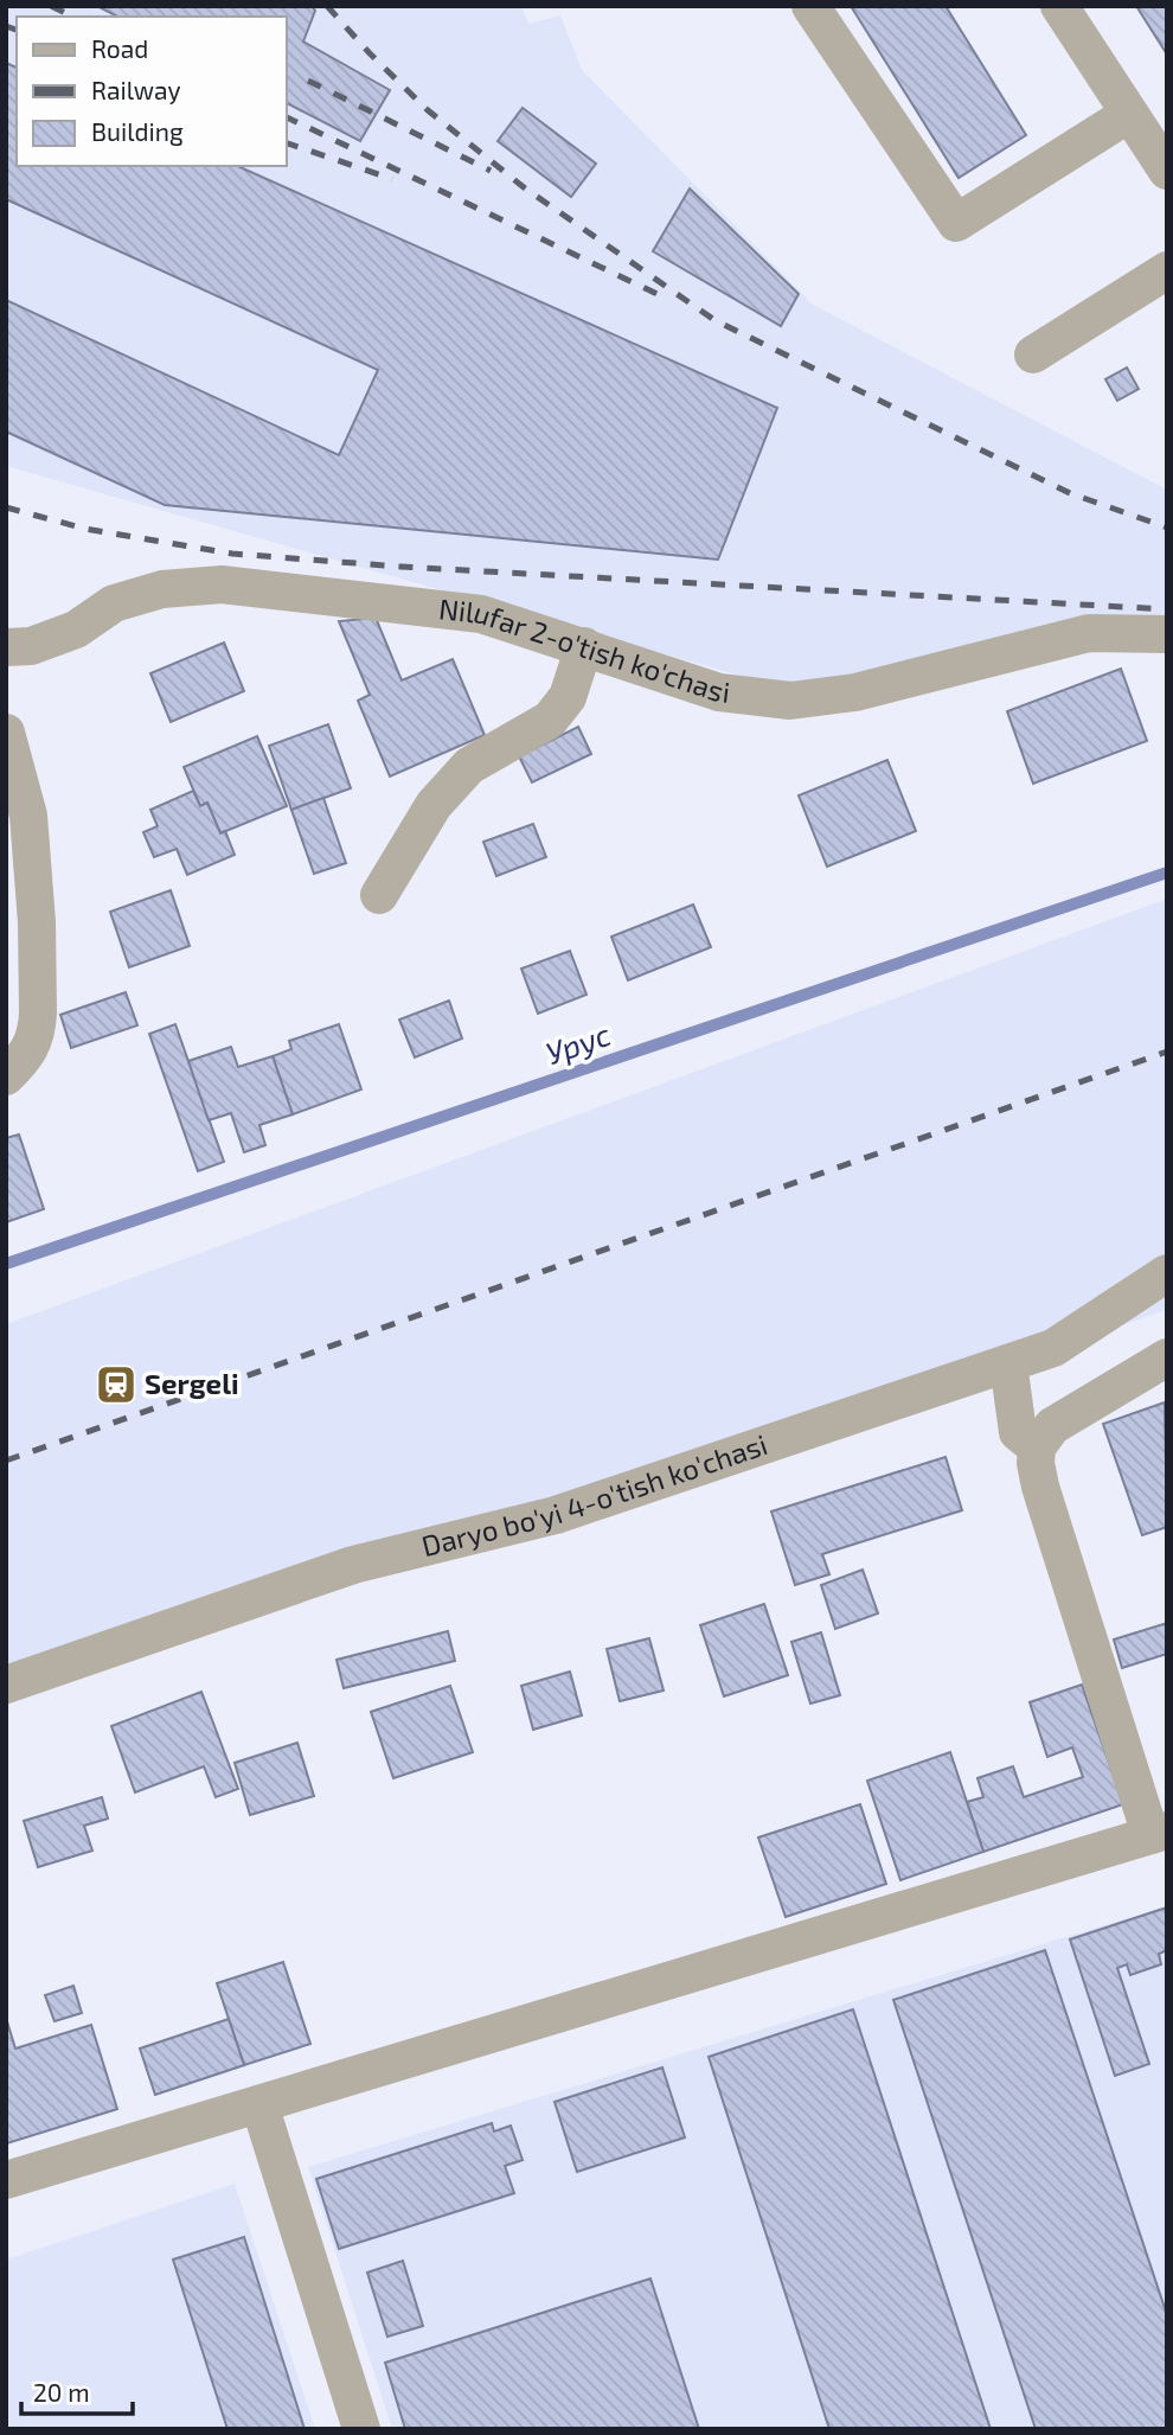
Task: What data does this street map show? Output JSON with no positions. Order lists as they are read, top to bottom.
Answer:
{
  "streets": {
    "street": ["Nilufar 2-o'tish ko'chasi", "Daryo bo'yi 4-o'tish ko'chasi"]
  },
  "water": ["Урус"],
  "places": {
    "station": ["Sergeli"]
  },
  "legend": ["Road", "Railway", "Building"],
  "scale_bar": "20 m"
}
